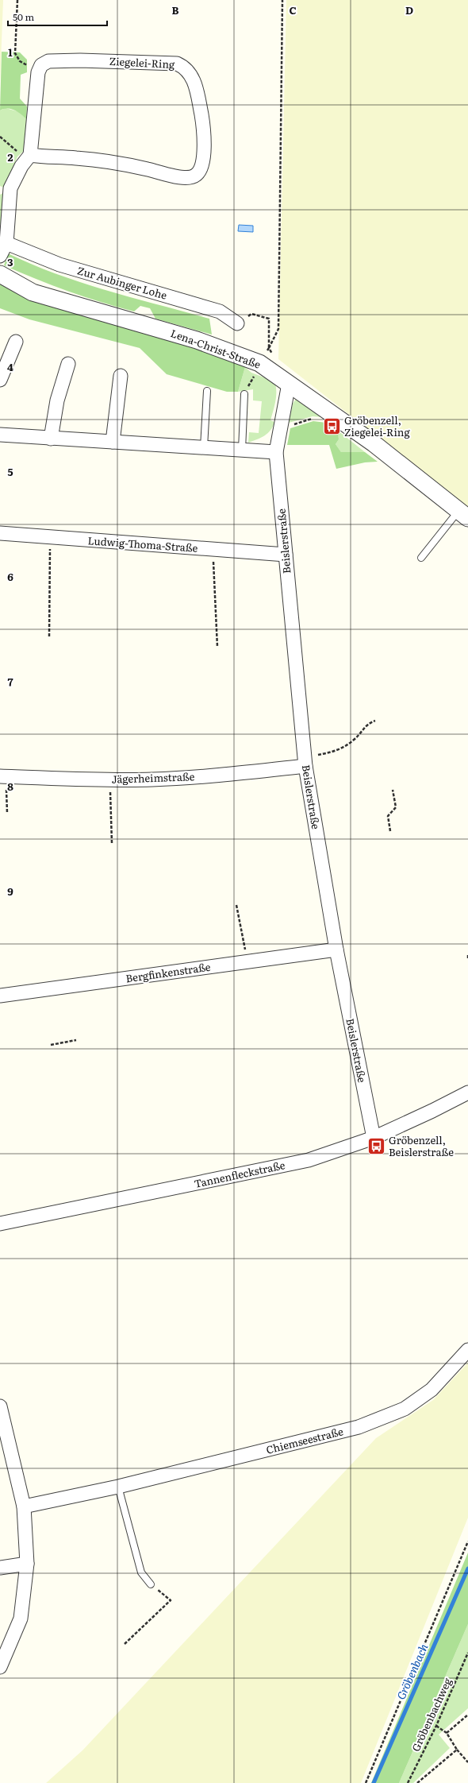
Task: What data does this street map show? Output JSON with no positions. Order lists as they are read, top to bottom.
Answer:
{
  "streets": {
    "street": [
      "Ziegelei-Ring",
      "Zur Aubinger Lohe",
      "Lena-Christ-Straße",
      "Beislerstraße",
      "Ludwig-Thoma-Straße",
      "Jägerheimstraße",
      "Bergfinkenstraße",
      "Tannenfleckstraße",
      "Chiemseestraße"
    ],
    "path": ["Gröbenbachweg"]
  },
  "crossings": [
    ["Lena-Christ-Straße", "Beislerstraße"],
    ["Beislerstraße", "Ludwig-Thoma-Straße"],
    ["Beislerstraße", "Jägerheimstraße"],
    ["Beislerstraße", "Bergfinkenstraße"],
    ["Beislerstraße", "Tannenfleckstraße"]
  ],
  "water": ["Gröbenbach"],
  "places": {
    "bus stop": ["Gröbenzell, Ziegelei-Ring", "Gröbenzell, Beislerstraße"]
  },
  "scale_bar": "50 m",
  "grid": {
    "columns": ["B", "C", "D"],
    "rows": [
      "1",
      "2",
      "3",
      "4",
      "5",
      "6",
      "7",
      "8",
      "9"
    ]
  }
}
